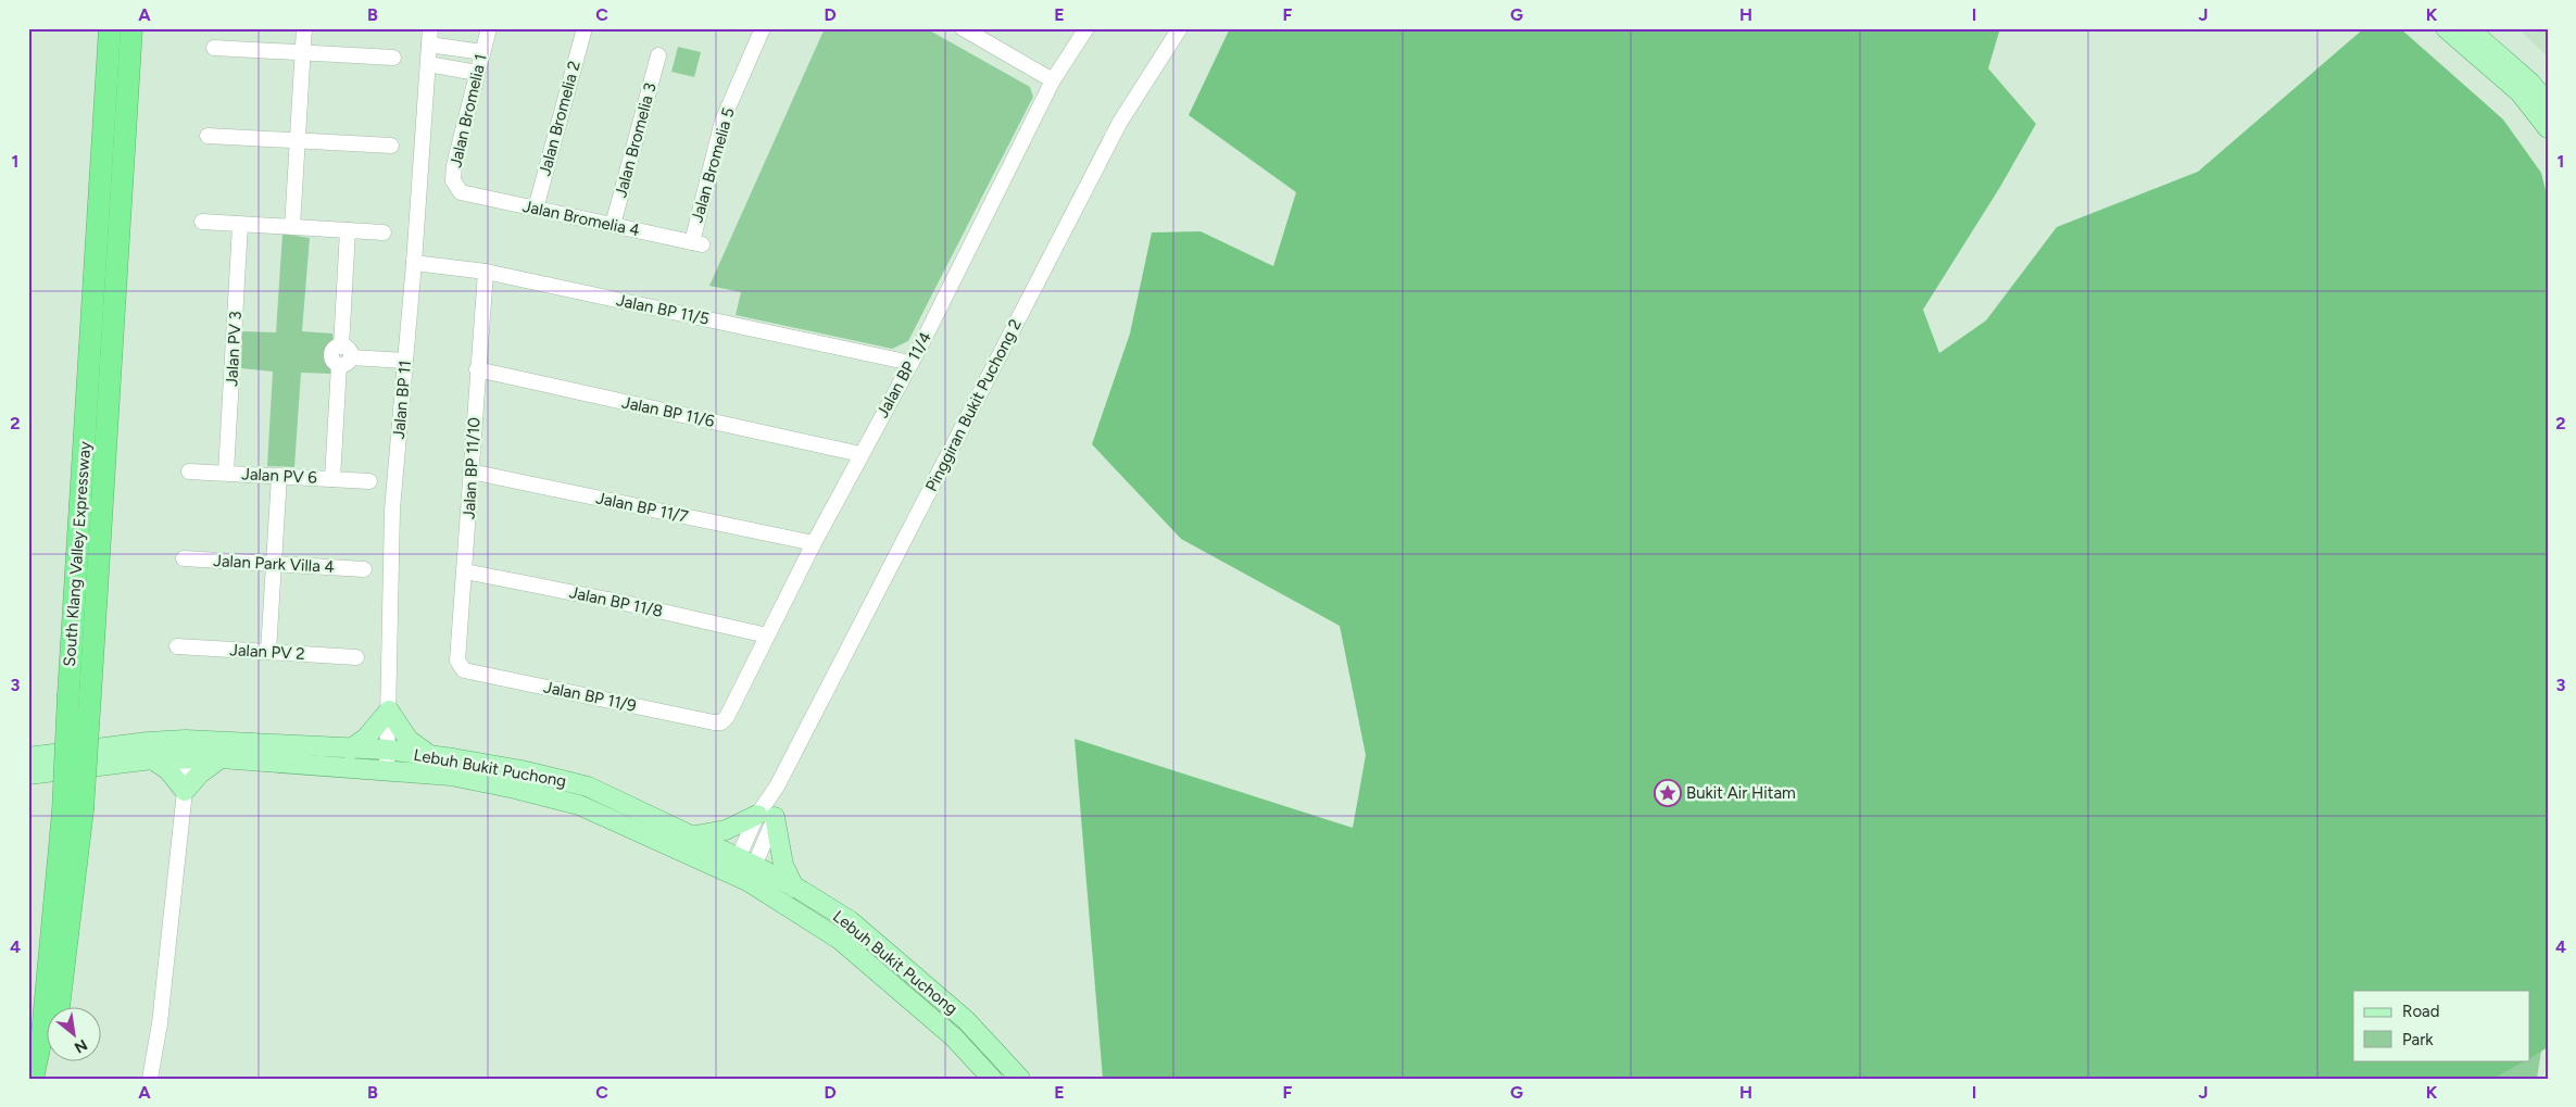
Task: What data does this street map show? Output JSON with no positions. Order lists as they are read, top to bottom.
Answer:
{
  "streets": {
    "highway": ["South Klang Valley Expressway"],
    "main road": ["Lebuh Bukit Puchong"],
    "street": [
      "Jalan Bromelia 1",
      "Jalan Bromelia 2",
      "Jalan Bromelia 3",
      "Jalan Bromelia 5",
      "Jalan Bromelia 4",
      "Jalan BP 11/5",
      "Jalan PV 3",
      "Jalan BP 11/4",
      "Jalan BP 11",
      "Pinggiran Bukit Puchong 2",
      "Jalan BP 11/6",
      "Jalan BP 11/10",
      "Jalan PV 6",
      "Jalan BP 11/7",
      "Jalan Park Villa 4",
      "Jalan BP 11/8",
      "Jalan PV 2",
      "Jalan BP 11/9"
    ]
  },
  "crossings": [
    ["Jalan Bromelia 1", "Jalan Bromelia 4"],
    ["Jalan Bromelia 2", "Jalan Bromelia 4"],
    ["Jalan Bromelia 3", "Jalan Bromelia 4"],
    ["Jalan Bromelia 5", "Jalan Bromelia 4"],
    ["Jalan BP 11/5", "Jalan BP 11/4"],
    ["Jalan BP 11/5", "Jalan BP 11"],
    ["Jalan BP 11/5", "Jalan BP 11/10"],
    ["Jalan PV 3", "Jalan PV 6"],
    ["Jalan BP 11/4", "Jalan BP 11/6"],
    ["Jalan BP 11/4", "Jalan BP 11/7"],
    ["Jalan BP 11/4", "Jalan BP 11/8"],
    ["Jalan BP 11/4", "Jalan BP 11/9"],
    ["Jalan BP 11", "Lebuh Bukit Puchong"],
    ["Pinggiran Bukit Puchong 2", "Lebuh Bukit Puchong"],
    ["Jalan BP 11/6", "Jalan BP 11/10"],
    ["Jalan BP 11/10", "Jalan BP 11/7"],
    ["Jalan BP 11/10", "Jalan BP 11/8"],
    ["Jalan BP 11/10", "Jalan BP 11/9"]
  ],
  "places": {
    "place": ["Bukit Air Hitam"]
  },
  "legend": ["Road", "Park"],
  "north": "bottom right",
  "grid": {
    "columns": [
      "A",
      "B",
      "C",
      "D",
      "E",
      "F",
      "G",
      "H",
      "I",
      "J",
      "K"
    ],
    "rows": [
      "1",
      "2",
      "3",
      "4"
    ]
  }
}
